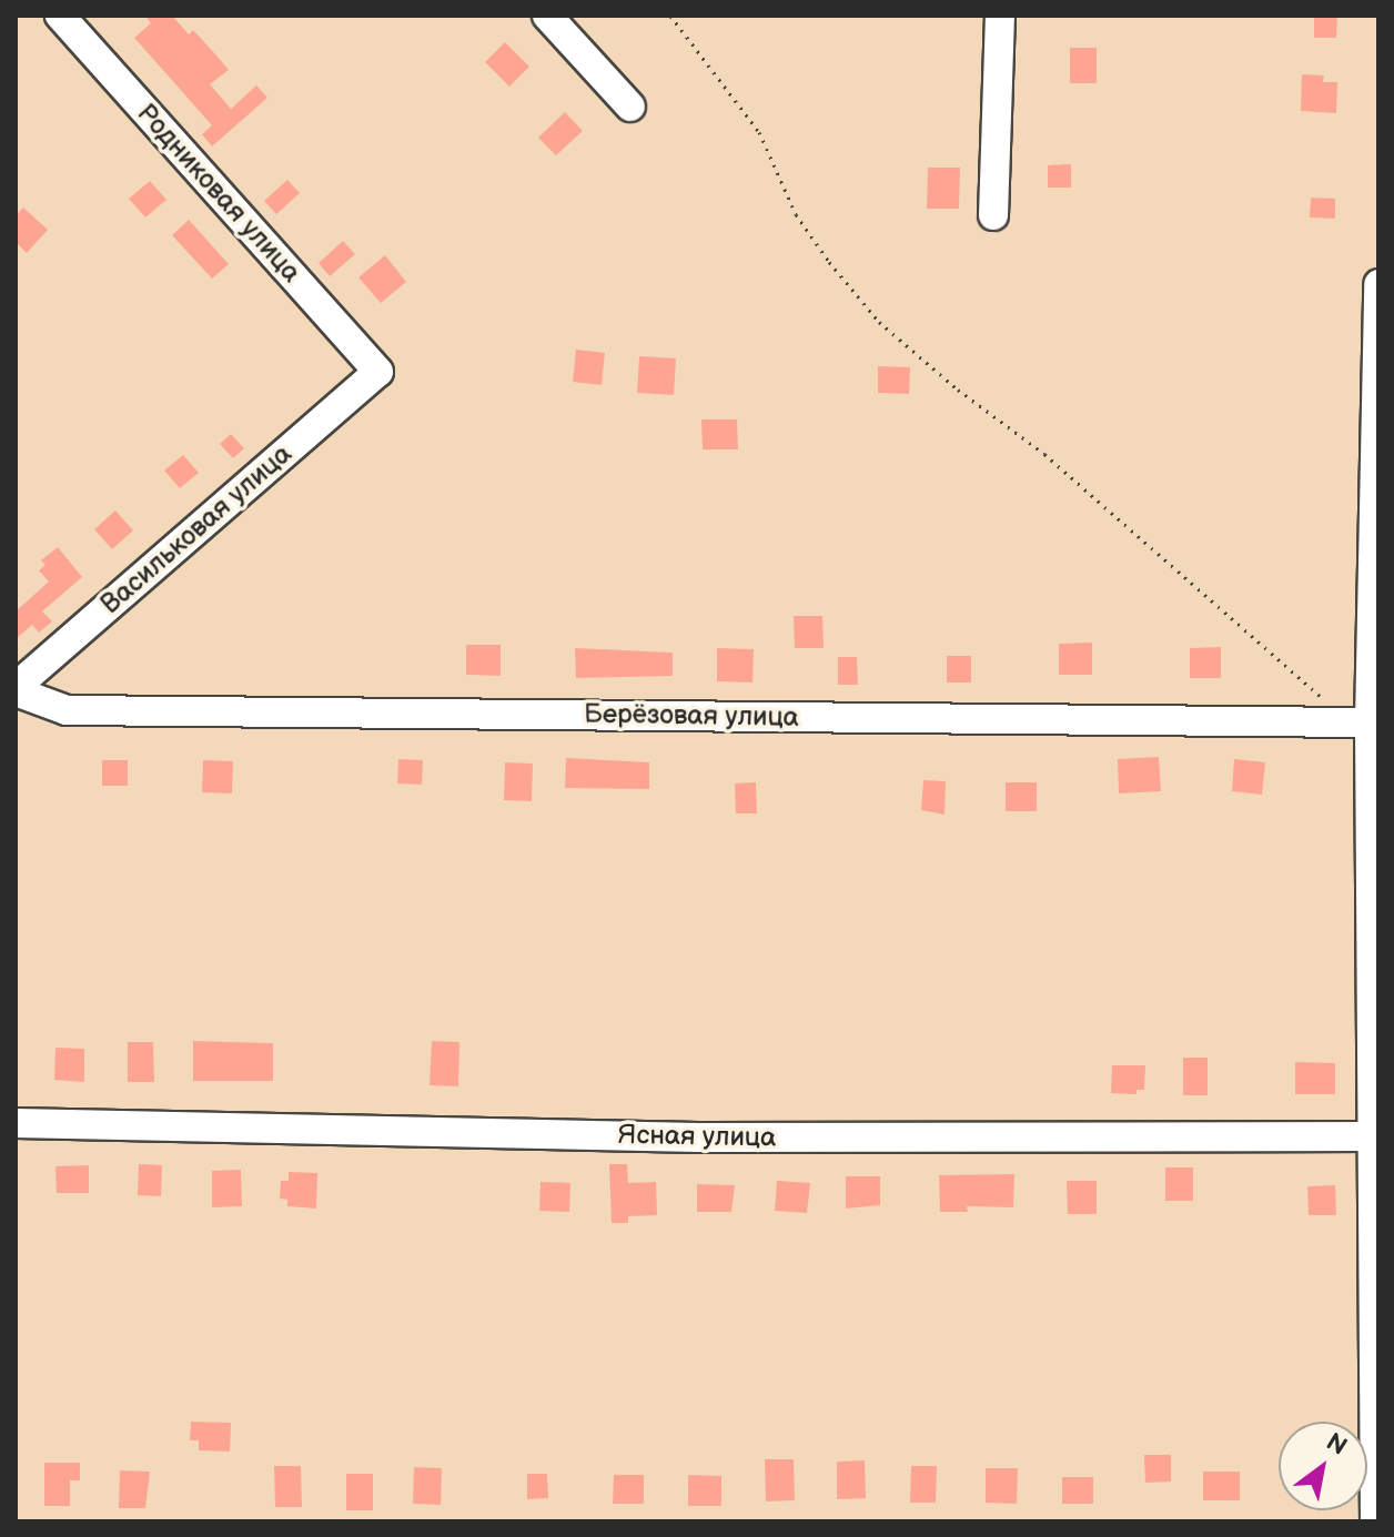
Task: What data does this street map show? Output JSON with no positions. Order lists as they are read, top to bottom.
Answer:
{
  "streets": {
    "street": [
      "Родниковая улица",
      "Васильковая улица",
      "Берёзовая улица",
      "Ясная улица"
    ]
  },
  "crossings": [
    ["Родниковая улица", "Васильковая улица"],
    ["Васильковая улица", "Берёзовая улица"]
  ],
  "north": "top right"
}
